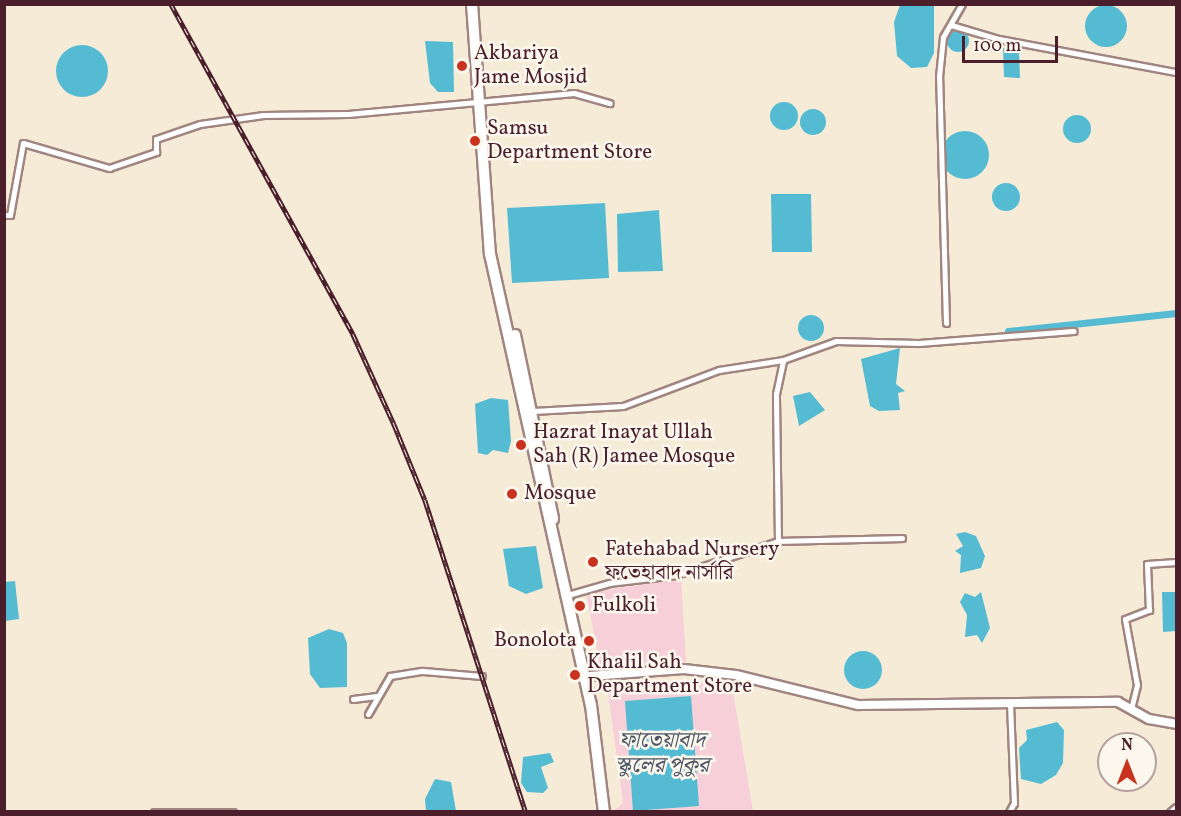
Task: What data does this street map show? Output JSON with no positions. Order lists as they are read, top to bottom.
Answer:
{
  "water": ["ফাতেয়াবাদ স্কুলের পুকুর"],
  "places": [
    "Akbariya Jame Mosjid",
    "Samsu Department Store",
    "Hazrat Inayat Ullah Sah (R) Jamee Mosque",
    "Mosque",
    "Fatehabad Nursery ফতেহাবাদ নার্সারি",
    "Fulkoli",
    "Bonolota",
    "Khalil Sah Department Store"
  ],
  "scale_bar": "100 m",
  "north": "top"
}
